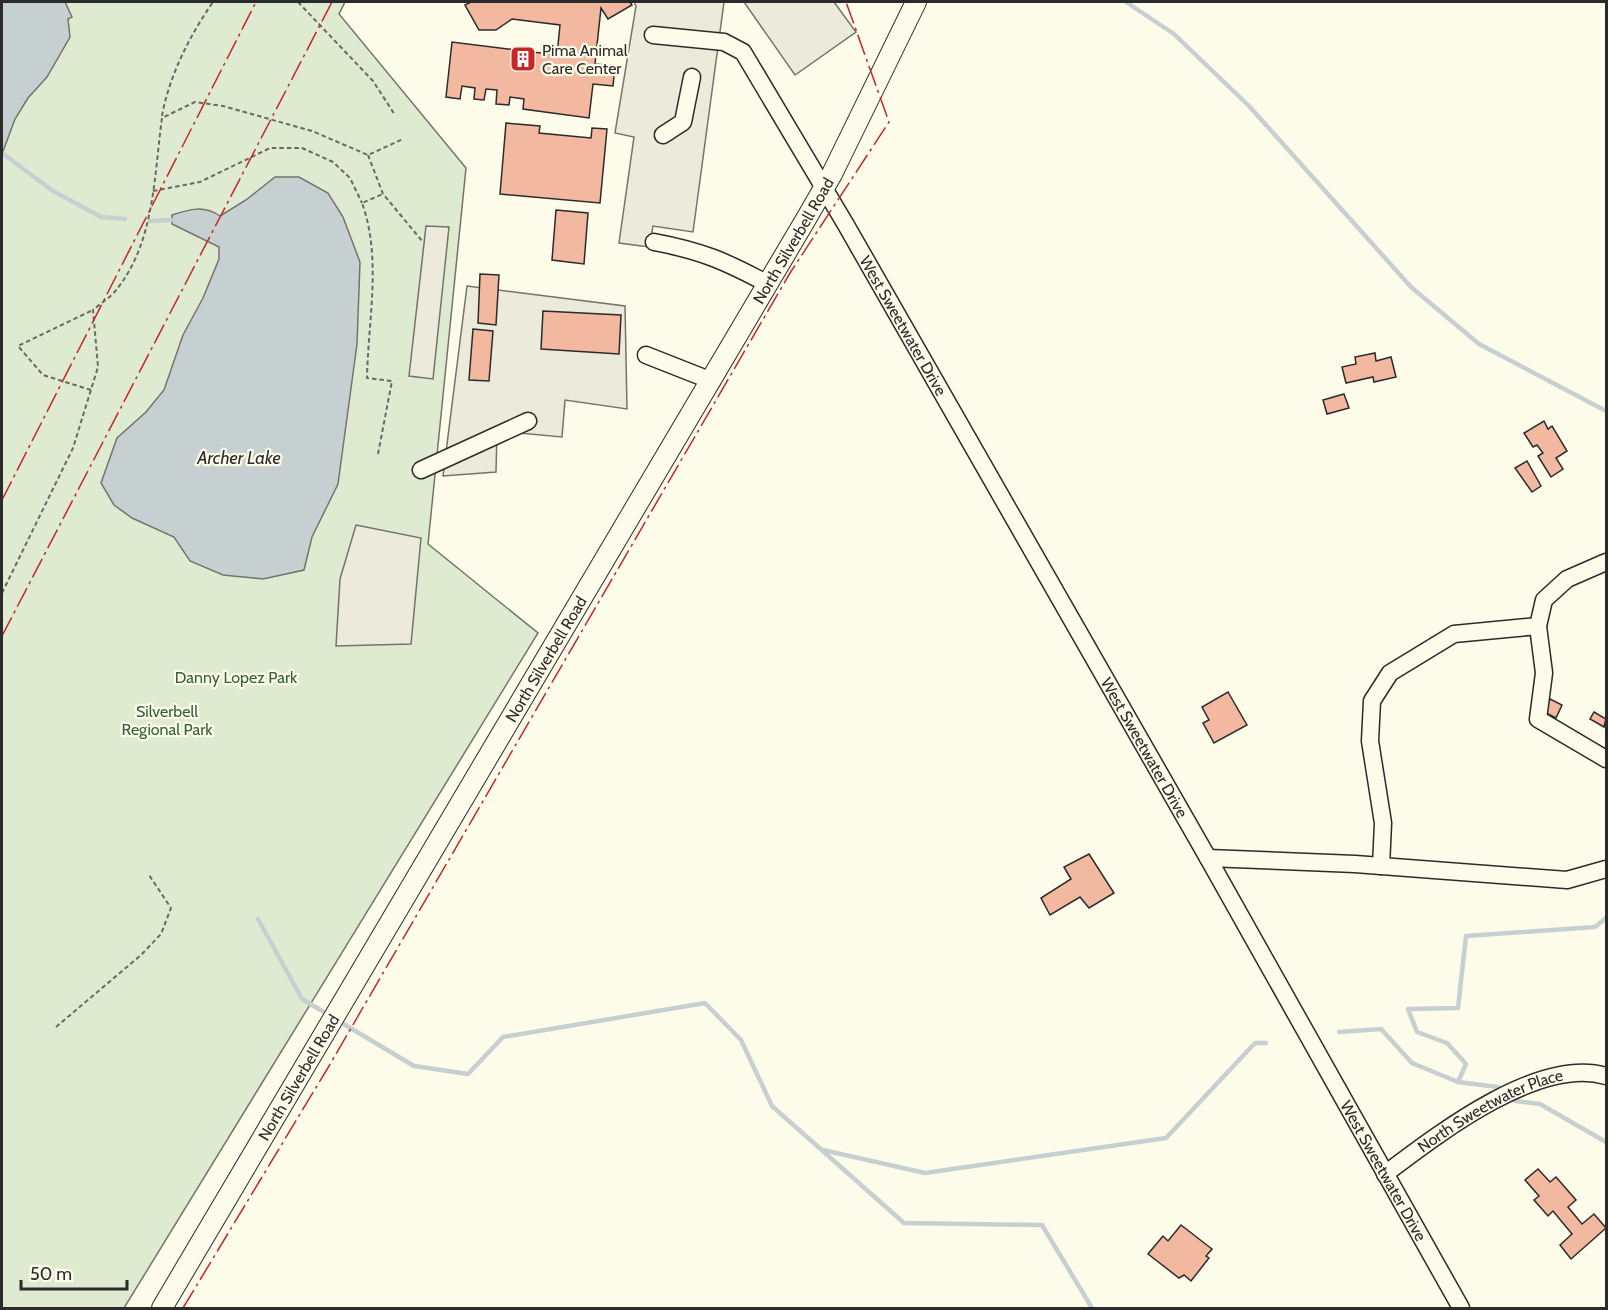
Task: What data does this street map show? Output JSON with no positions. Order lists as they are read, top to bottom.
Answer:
{
  "streets": {
    "main road": ["North Silverbell Road"],
    "street": ["West Sweetwater Drive", "North Sweetwater Place"]
  },
  "crossings": [
    ["North Silverbell Road", "West Sweetwater Drive"],
    ["West Sweetwater Drive", "North Sweetwater Place"]
  ],
  "water": ["Archer Lake"],
  "parks": ["Danny Lopez Park", "Silverbell Regional Park"],
  "places": {
    "building": ["Pima Animal Care Center"]
  },
  "scale_bar": "50 m"
}
